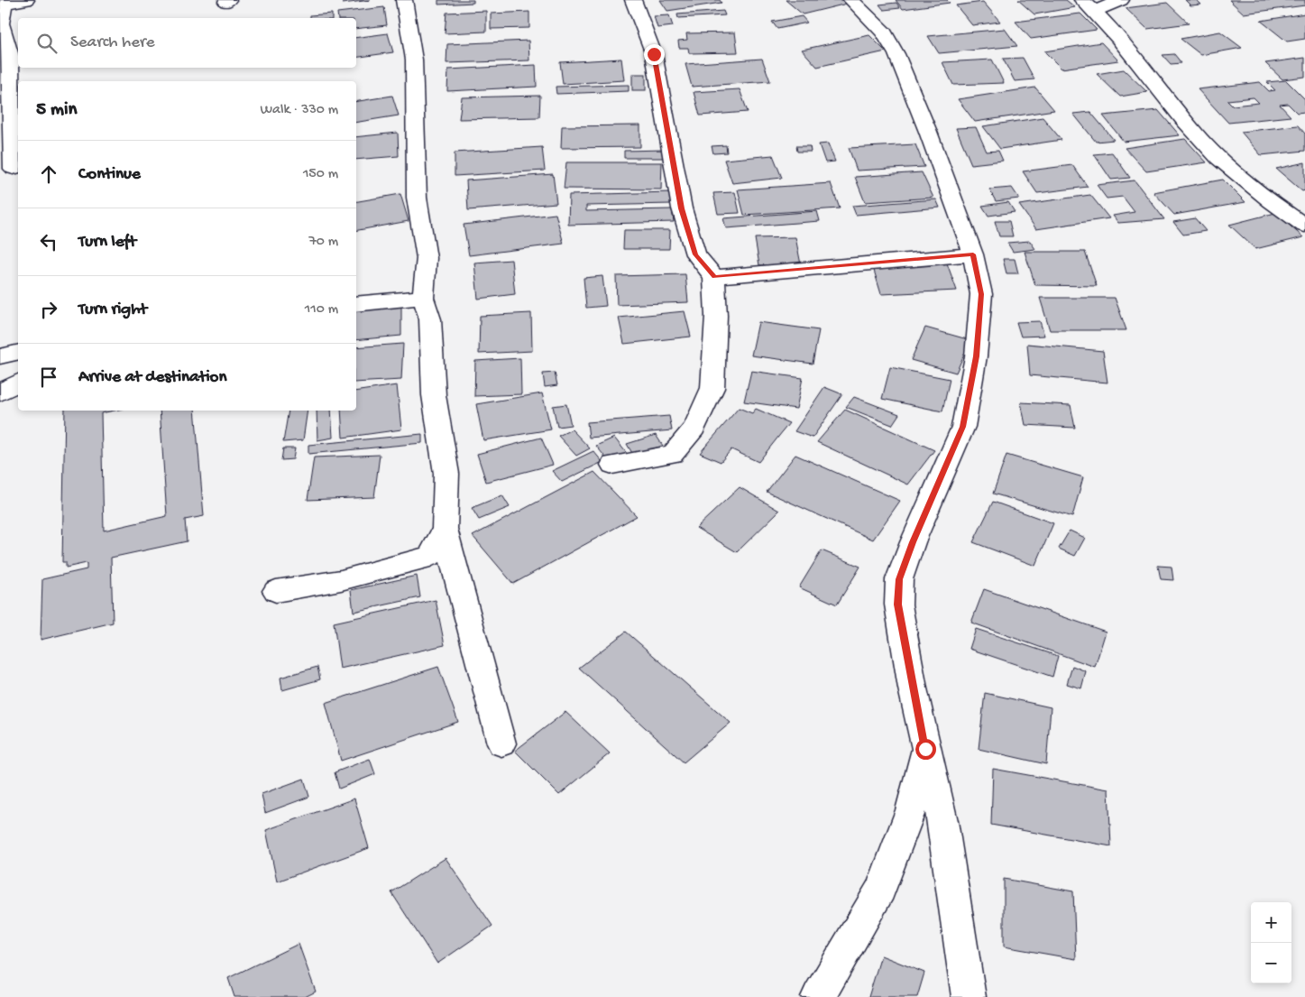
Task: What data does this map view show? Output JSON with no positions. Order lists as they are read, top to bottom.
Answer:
{
  "page": {
    "search": "Search here",
    "heading": ["5 min", "Walk · 330 m"],
    "list": [
      ["Continue", "150 m"],
      ["Turn left", "70 m"],
      ["Turn right", "110 m"],
      "Arrive at destination"
    ],
    "map_buttons": ["+", "−"]
  }
}
